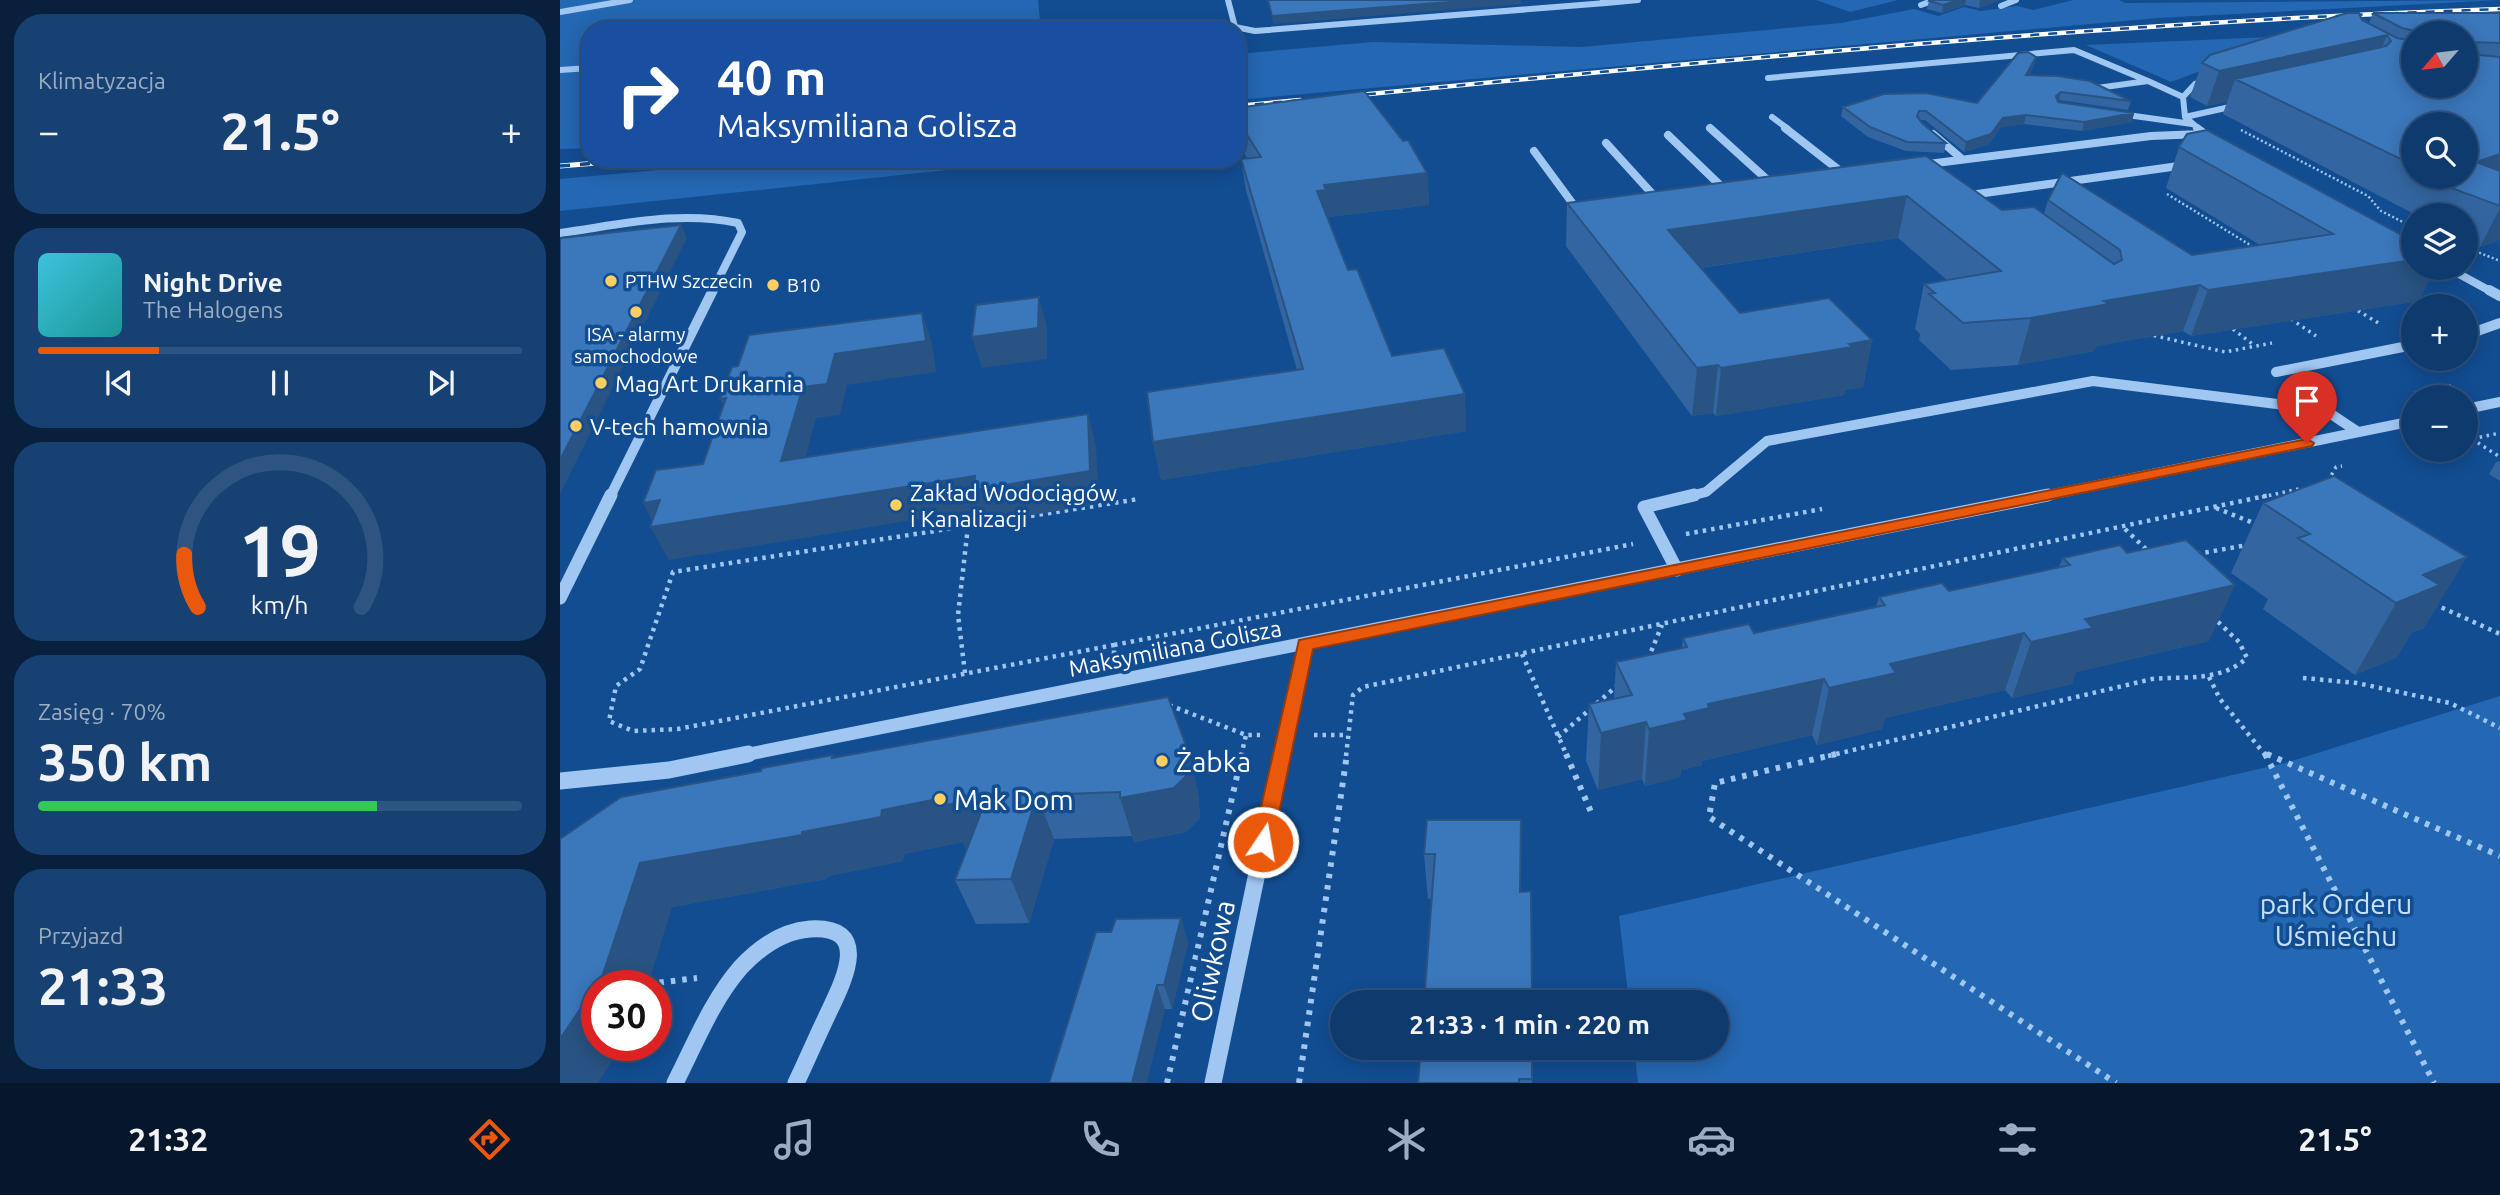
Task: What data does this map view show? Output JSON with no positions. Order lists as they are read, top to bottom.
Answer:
{
  "streets": {
    "street": ["Maksymiliana Golisza", "Oliwkowa"]
  },
  "crossings": [
    ["Maksymiliana Golisza", "Oliwkowa"]
  ],
  "parks": ["park Orderu Uśmiechu"],
  "places": [
    "PTHW Szczecin",
    "B10",
    "ISA - alarmy samochodowe",
    "Mag Art Drukarnia",
    "V-tech hamownia",
    "Zakład Wodociągów i Kanalizacji",
    "Żabka",
    "Mak Dom"
  ],
  "north": "bottom left",
  "page": {
    "tile": [
      "Klimatyzacja",
      ["Zasięg · 70%", "350 km"],
      ["Przyjazd", "21:33"]
    ],
    "map_buttons": ["+", "−"],
    "turn": ["40 m", "Maksymiliana Golisza"],
    "heat": ["−", "21.5°", "+"],
    "song": ["Night Drive", "The Halogens"],
    "limit": "30",
    "trip": "21:33 · 1 min · 220 m",
    "tabs": ["21:32", "21.5°"],
    "gauge": ["19", "km/h"]
  }
}
